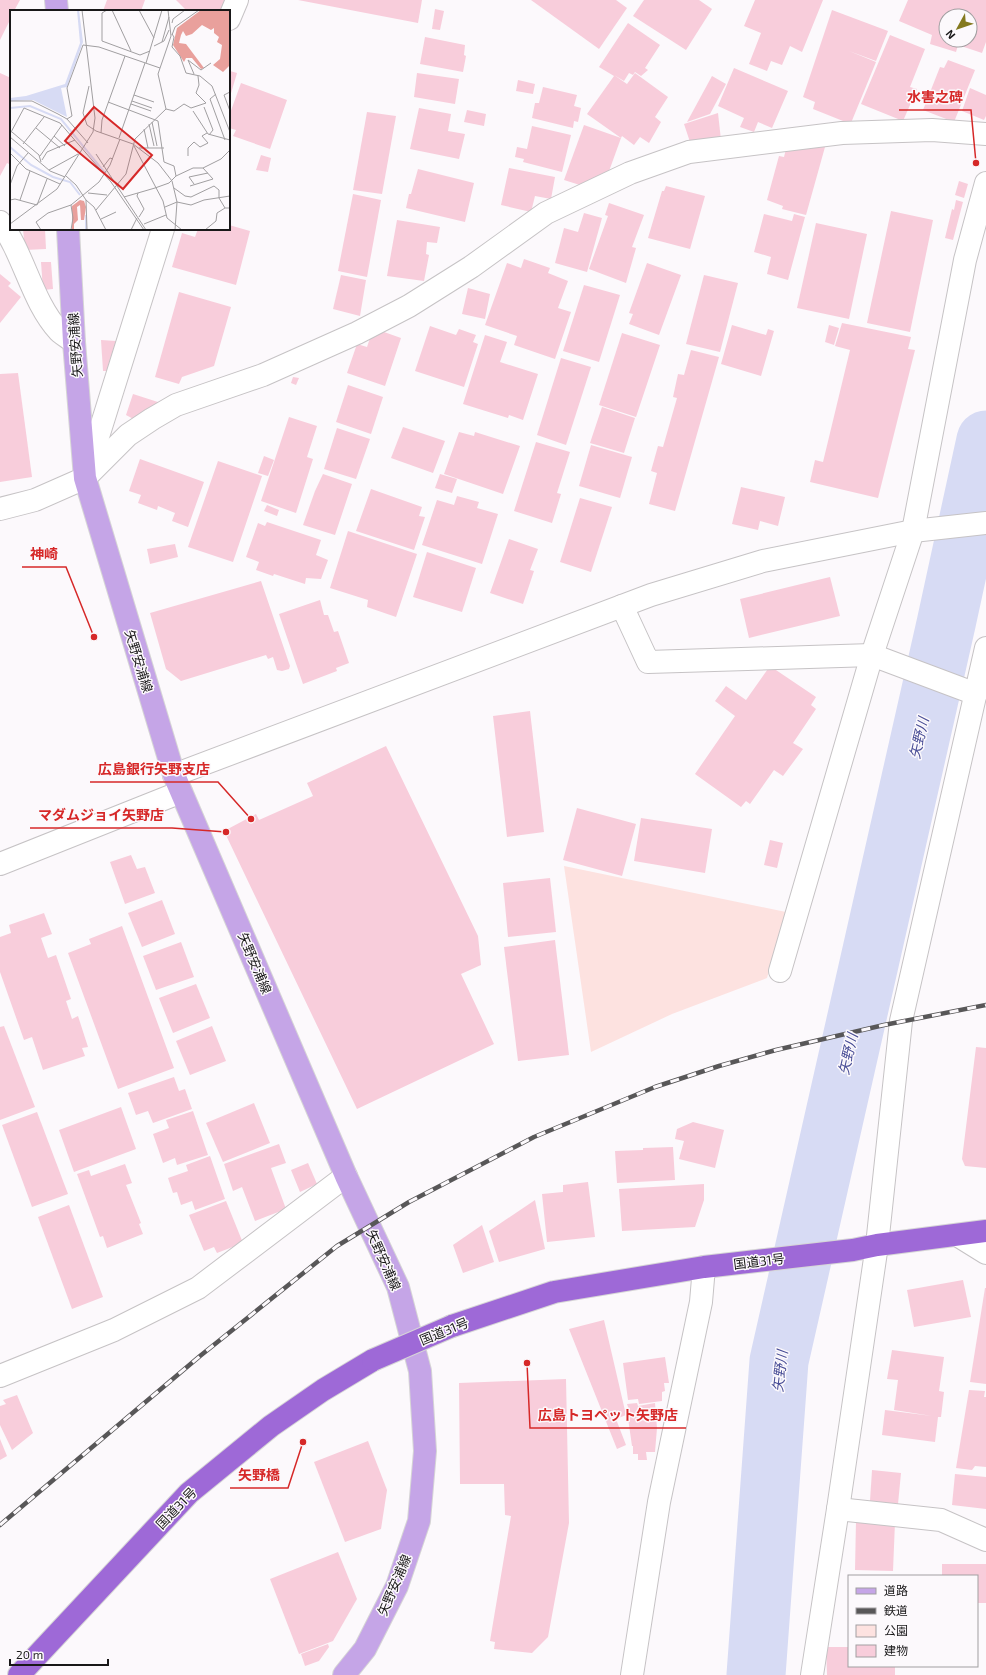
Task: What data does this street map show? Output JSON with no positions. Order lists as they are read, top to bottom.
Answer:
{
  "streets": {
    "highway": ["国道31号"],
    "main road": ["矢野安浦線"]
  },
  "water": ["矢野川"],
  "places": [
    "水害之碑",
    "神崎",
    "広島銀行矢野支店",
    "マダムジョイ矢野店",
    "広島トヨペット矢野店",
    "矢野橋"
  ],
  "legend": [
    "道路",
    "鉄道",
    "公園",
    "建物"
  ],
  "scale_bar": "20 m",
  "north": "bottom left"
}
